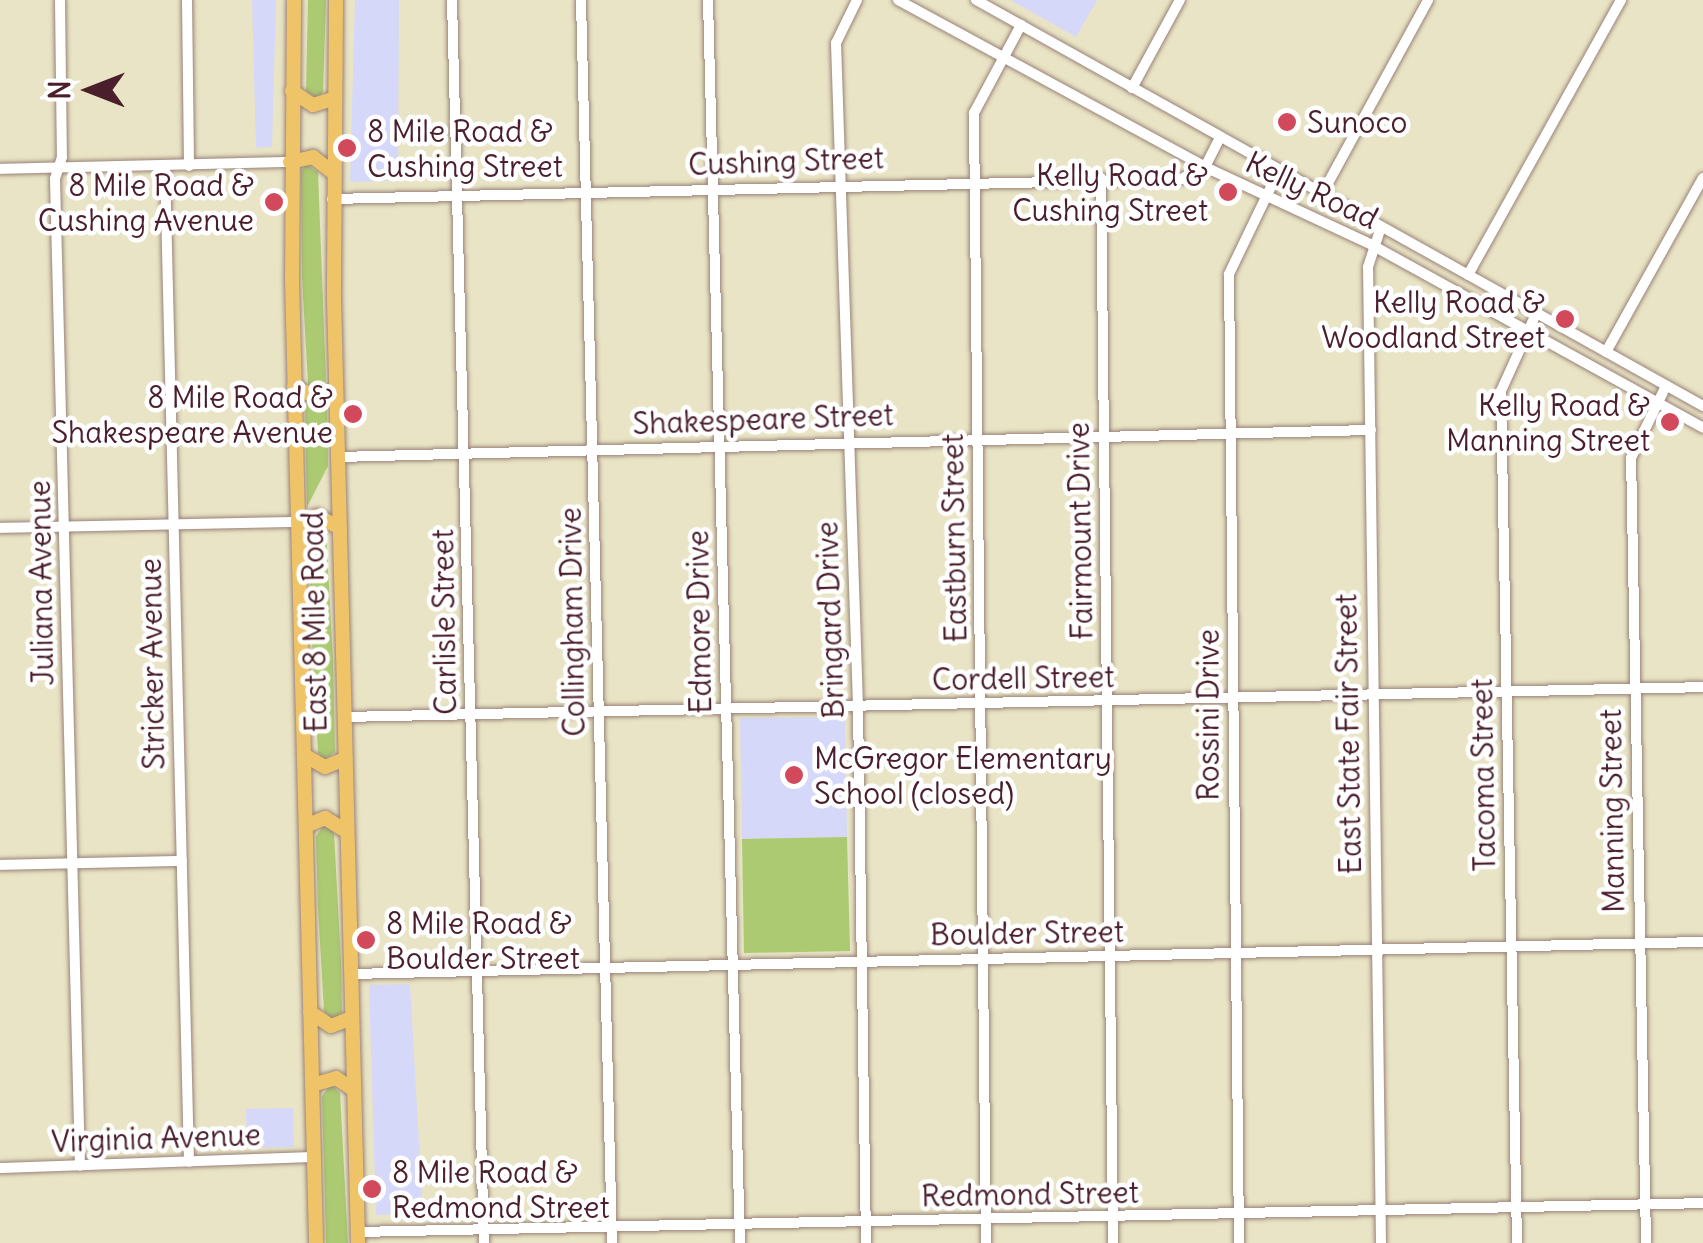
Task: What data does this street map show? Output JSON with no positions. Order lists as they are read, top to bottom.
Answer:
{
  "streets": {
    "highway": ["East 8 Mile Road"],
    "street": [
      "Cushing Street",
      "Kelly Road",
      "Shakespeare Street",
      "Fairmount Drive",
      "Eastburn Street",
      "Juliana Avenue",
      "Bringard Drive",
      "Carlisle Street",
      "Collingham Drive",
      "Edmore Drive",
      "Stricker Avenue",
      "Cordell Street",
      "Rossini Drive",
      "East State Fair Street",
      "Tacoma Street",
      "Manning Street",
      "Boulder Street",
      "Virginia Avenue",
      "Redmond Street"
    ]
  },
  "crossings": [
    ["Cushing Street", "Kelly Road"],
    ["Cushing Street", "Fairmount Drive"],
    ["Cushing Street", "Eastburn Street"],
    ["Cushing Street", "Bringard Drive"],
    ["Cushing Street", "East 8 Mile Road"],
    ["Cushing Street", "Carlisle Street"],
    ["Cushing Street", "Collingham Drive"],
    ["Cushing Street", "Edmore Drive"],
    ["Kelly Road", "Eastburn Street"],
    ["Kelly Road", "Rossini Drive"],
    ["Kelly Road", "East State Fair Street"],
    ["Kelly Road", "Tacoma Street"],
    ["Kelly Road", "Manning Street"],
    ["Shakespeare Street", "Fairmount Drive"],
    ["Shakespeare Street", "Eastburn Street"],
    ["Shakespeare Street", "Bringard Drive"],
    ["Shakespeare Street", "East 8 Mile Road"],
    ["Shakespeare Street", "Carlisle Street"],
    ["Shakespeare Street", "Collingham Drive"],
    ["Shakespeare Street", "Edmore Drive"],
    ["Shakespeare Street", "Rossini Drive"],
    ["Shakespeare Street", "East State Fair Street"],
    ["Fairmount Drive", "Cordell Street"],
    ["Fairmount Drive", "Boulder Street"],
    ["Fairmount Drive", "Redmond Street"],
    ["Eastburn Street", "Cordell Street"],
    ["Eastburn Street", "Boulder Street"],
    ["Eastburn Street", "Redmond Street"],
    ["Juliana Avenue", "Virginia Avenue"],
    ["Bringard Drive", "Cordell Street"],
    ["Bringard Drive", "Boulder Street"],
    ["Bringard Drive", "Redmond Street"],
    ["East 8 Mile Road", "Cordell Street"],
    ["East 8 Mile Road", "Boulder Street"],
    ["East 8 Mile Road", "Virginia Avenue"],
    ["East 8 Mile Road", "Redmond Street"],
    ["Carlisle Street", "Cordell Street"],
    ["Carlisle Street", "Boulder Street"],
    ["Carlisle Street", "Redmond Street"],
    ["Collingham Drive", "Cordell Street"],
    ["Collingham Drive", "Boulder Street"],
    ["Collingham Drive", "Redmond Street"],
    ["Edmore Drive", "Cordell Street"],
    ["Edmore Drive", "Boulder Street"],
    ["Edmore Drive", "Redmond Street"],
    ["Stricker Avenue", "Virginia Avenue"],
    ["Cordell Street", "Rossini Drive"],
    ["Cordell Street", "East State Fair Street"],
    ["Cordell Street", "Tacoma Street"],
    ["Cordell Street", "Manning Street"],
    ["Rossini Drive", "Boulder Street"],
    ["Rossini Drive", "Redmond Street"],
    ["East State Fair Street", "Boulder Street"],
    ["East State Fair Street", "Redmond Street"],
    ["Tacoma Street", "Boulder Street"],
    ["Tacoma Street", "Redmond Street"],
    ["Manning Street", "Boulder Street"],
    ["Manning Street", "Redmond Street"]
  ],
  "places": [
    "Sunoco",
    "8 Mile Road & Cushing Street",
    "Kelly Road & Cushing Street",
    "8 Mile Road & Cushing Avenue",
    "Kelly Road & Woodland Street",
    "8 Mile Road & Shakespeare Avenue",
    "Kelly Road & Manning Street",
    "McGregor Elementary School (closed)",
    "8 Mile Road & Boulder Street",
    "8 Mile Road & Redmond Street"
  ],
  "north": "left"
}
